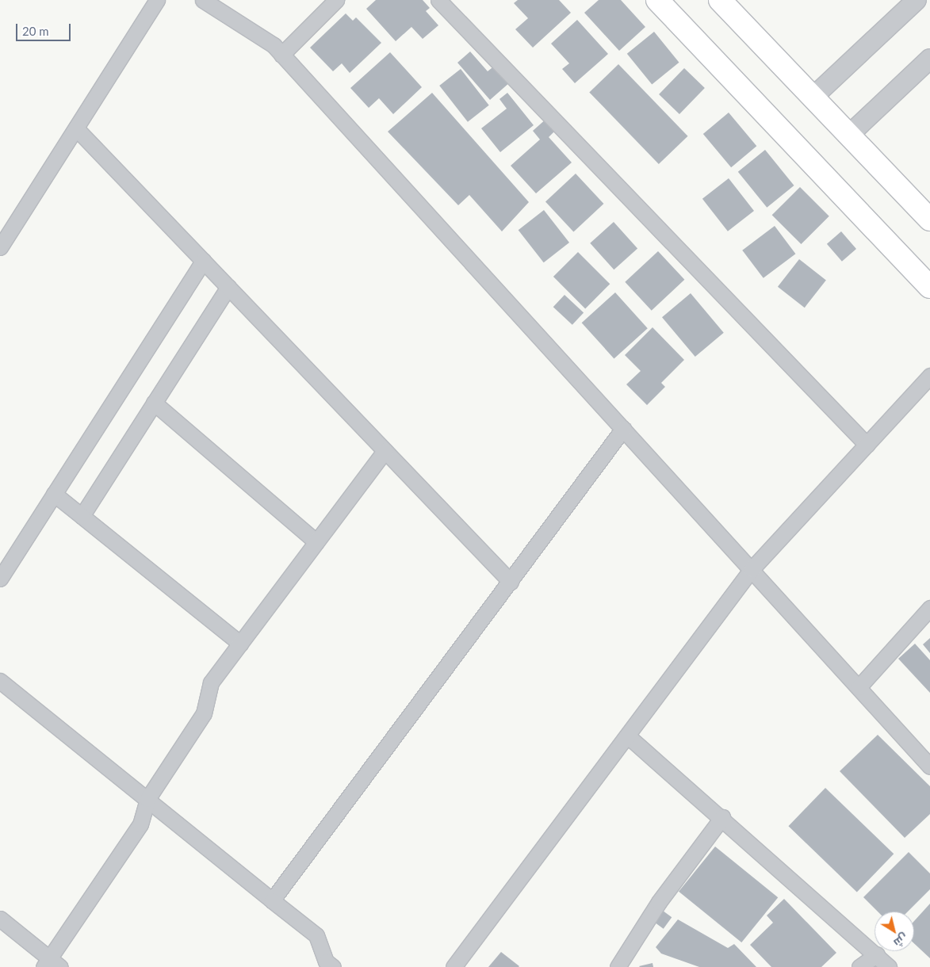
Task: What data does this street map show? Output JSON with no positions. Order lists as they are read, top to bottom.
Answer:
{
  "scale_bar": "20 m",
  "north": "bottom right"
}
